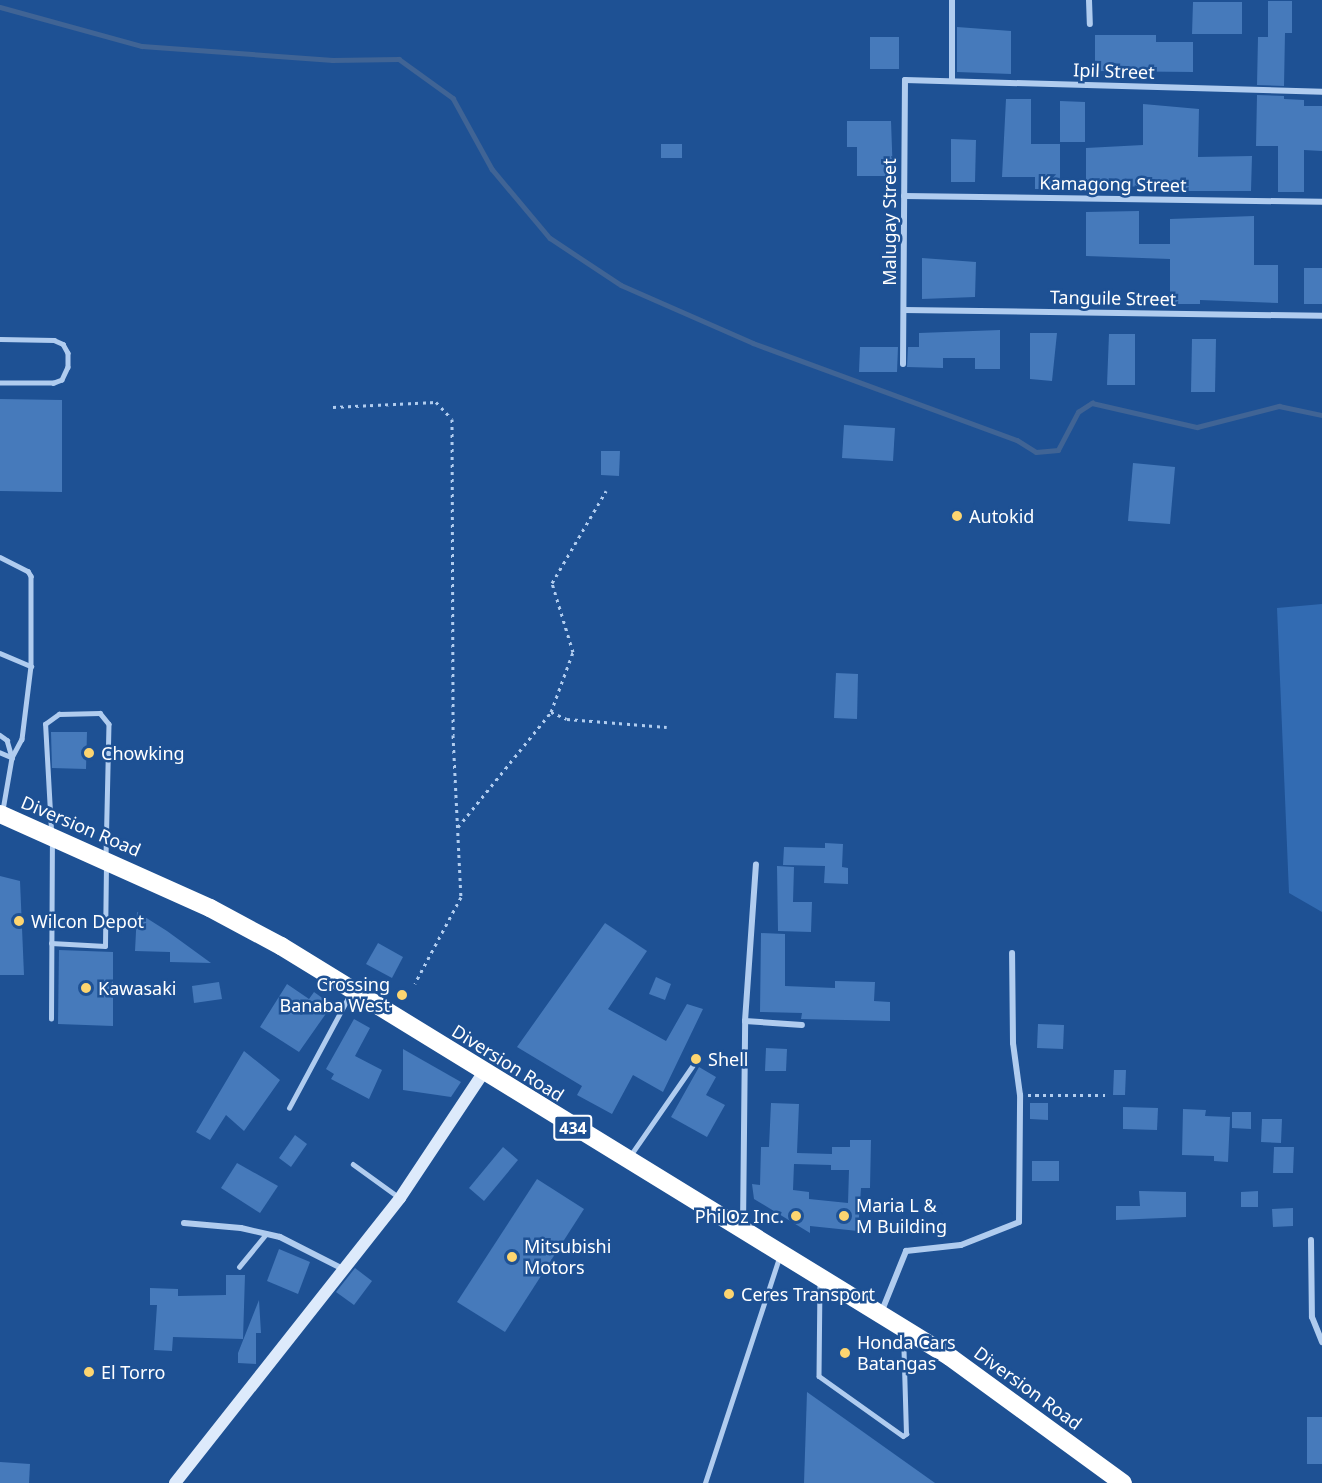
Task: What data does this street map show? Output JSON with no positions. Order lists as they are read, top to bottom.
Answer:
{
  "streets": {
    "highway": ["Diversion Road", "434"],
    "street": [
      "Ipil Street",
      "Kamagong Street",
      "Malugay Street",
      "Tanguile Street"
    ]
  },
  "crossings": [
    ["Ipil Street", "Malugay Street"],
    ["Kamagong Street", "Malugay Street"],
    ["Malugay Street", "Tanguile Street"]
  ],
  "places": [
    "Autokid",
    "Chowking",
    "Wilcon Depot",
    "Kawasaki",
    "Crossing Banaba West",
    "Shell",
    "PhilOz Inc.",
    "Maria L & M Building",
    "Mitsubishi Motors",
    "Ceres Transport",
    "Honda Cars Batangas",
    "El Torro"
  ]
}
